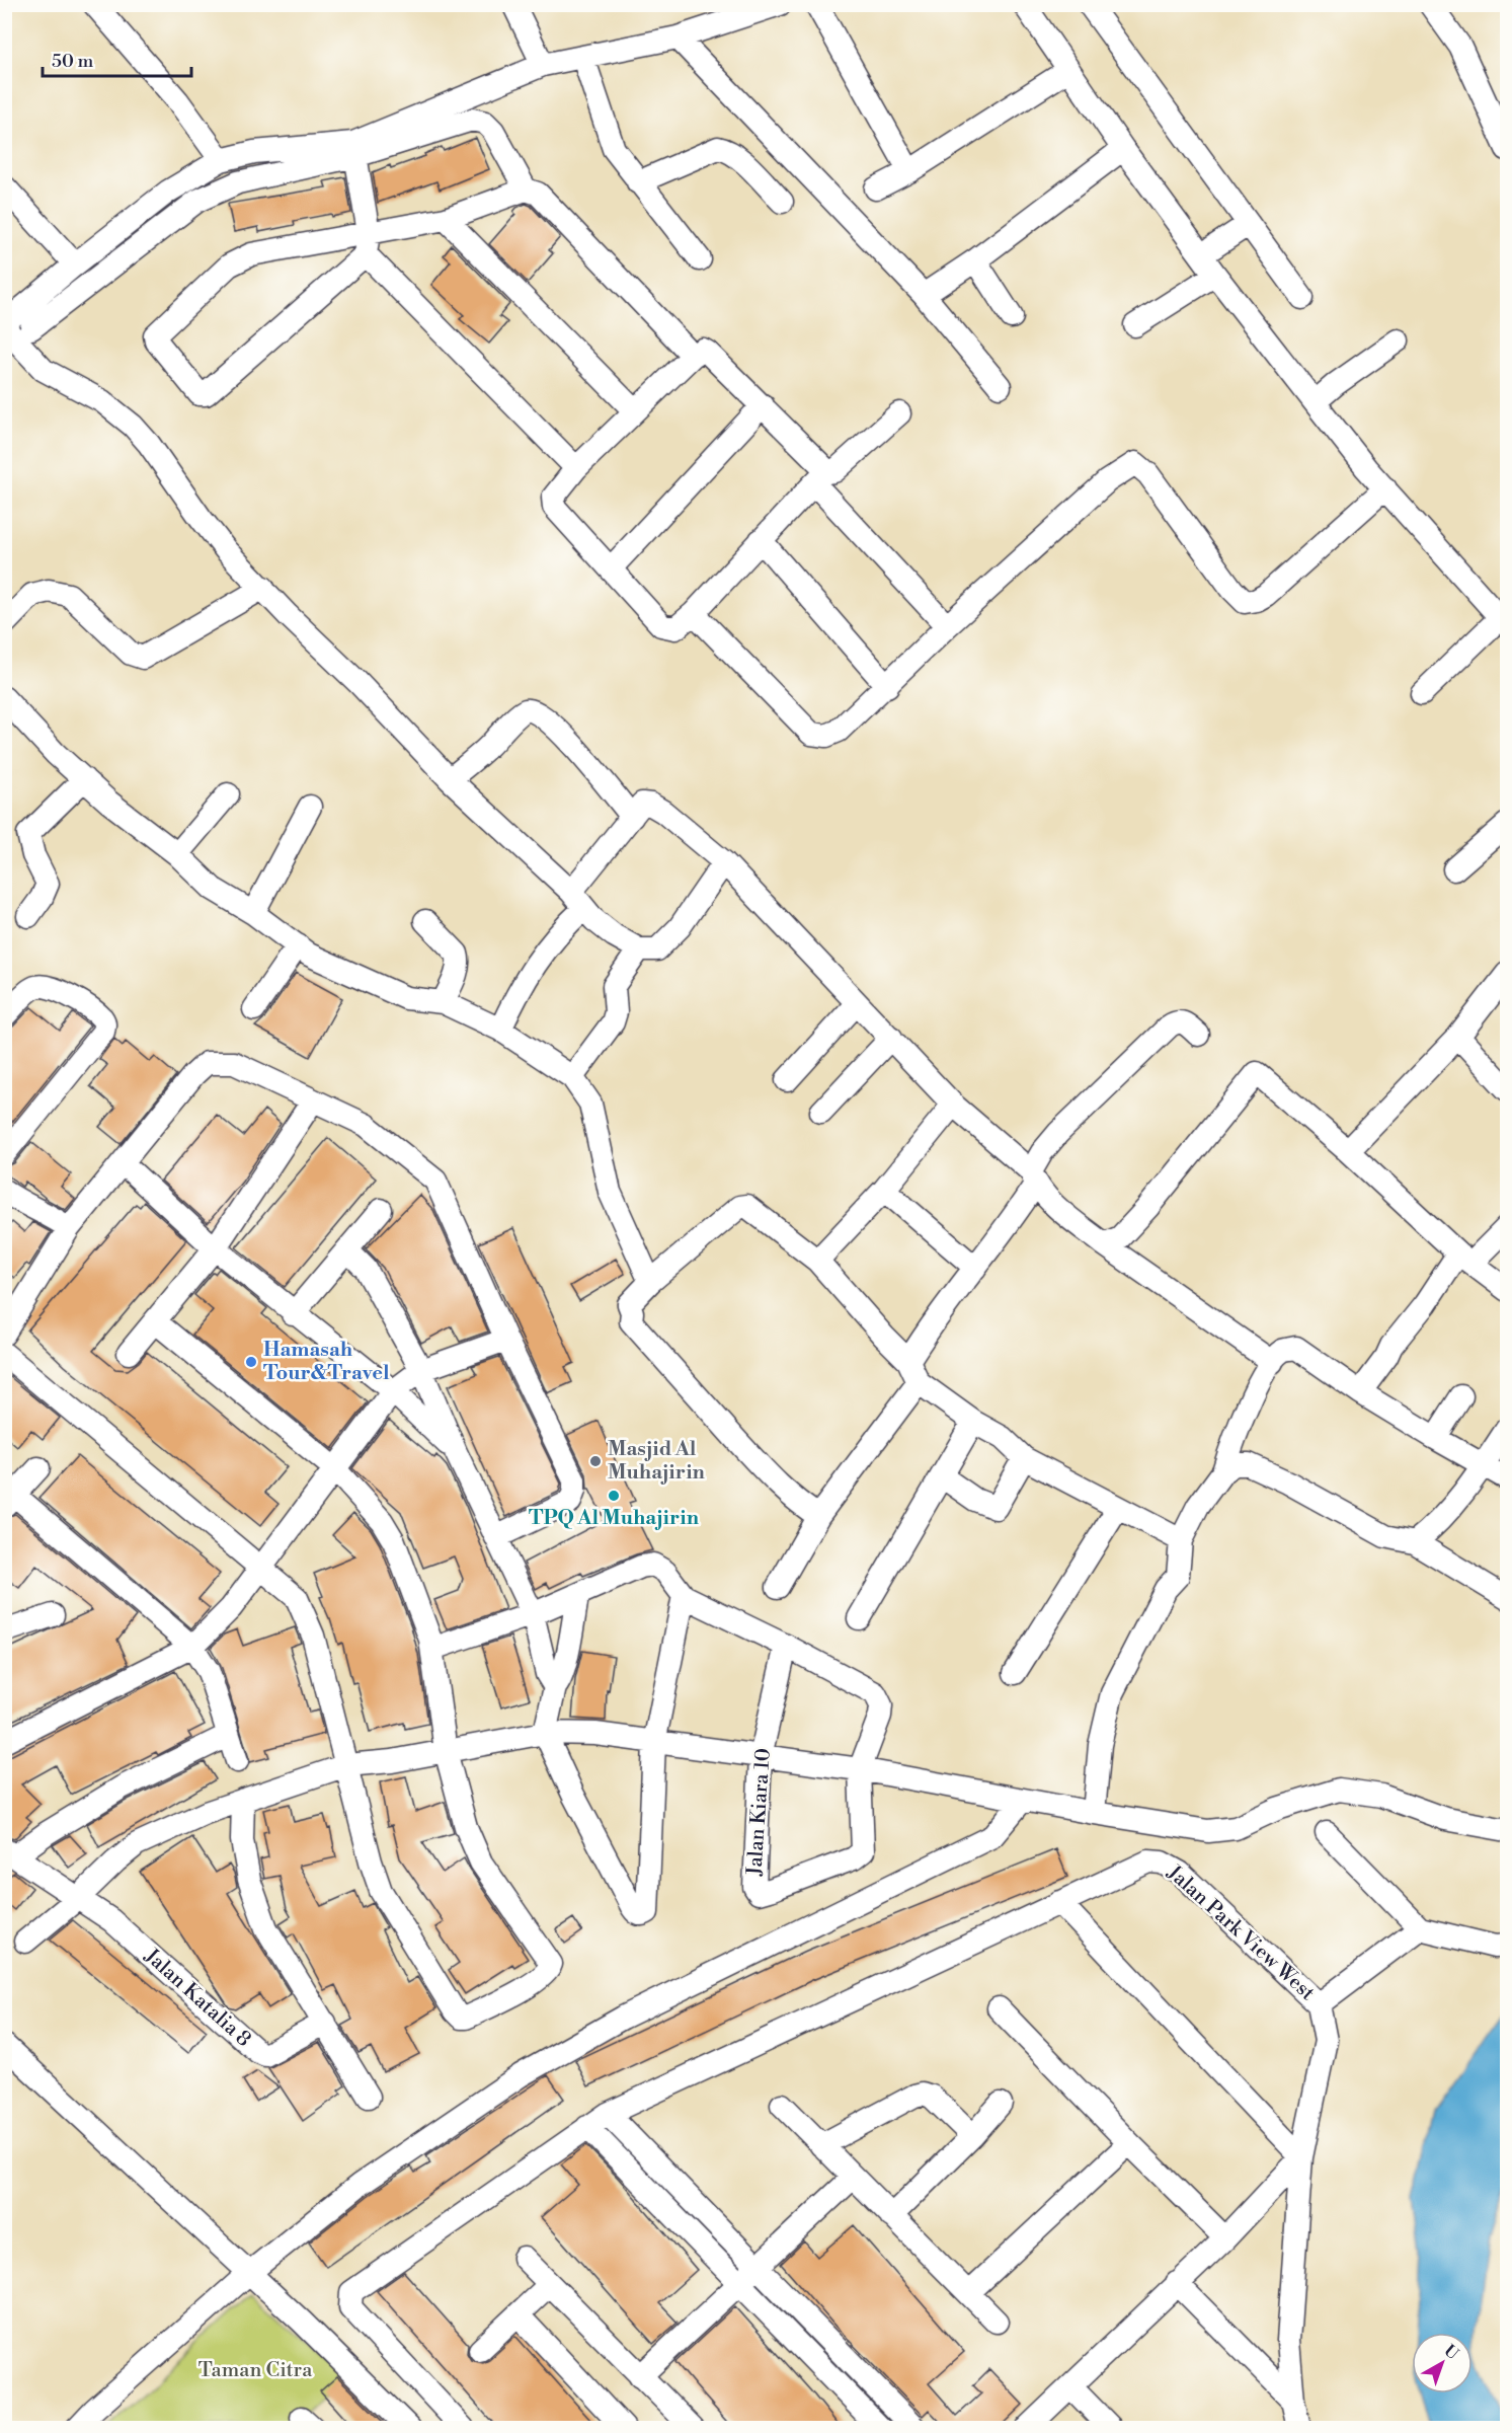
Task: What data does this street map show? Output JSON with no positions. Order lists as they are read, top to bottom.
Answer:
{
  "streets": {
    "street": ["Jalan Kiara 10", "Jalan Park View West", "Jalan Katalia 8"]
  },
  "parks": ["Taman Citra"],
  "places": ["Hamasah Tour&Travel", "Masjid Al Muhajirin", "TPQ Al Muhajirin"],
  "scale_bar": "50 m",
  "north": "top right"
}
